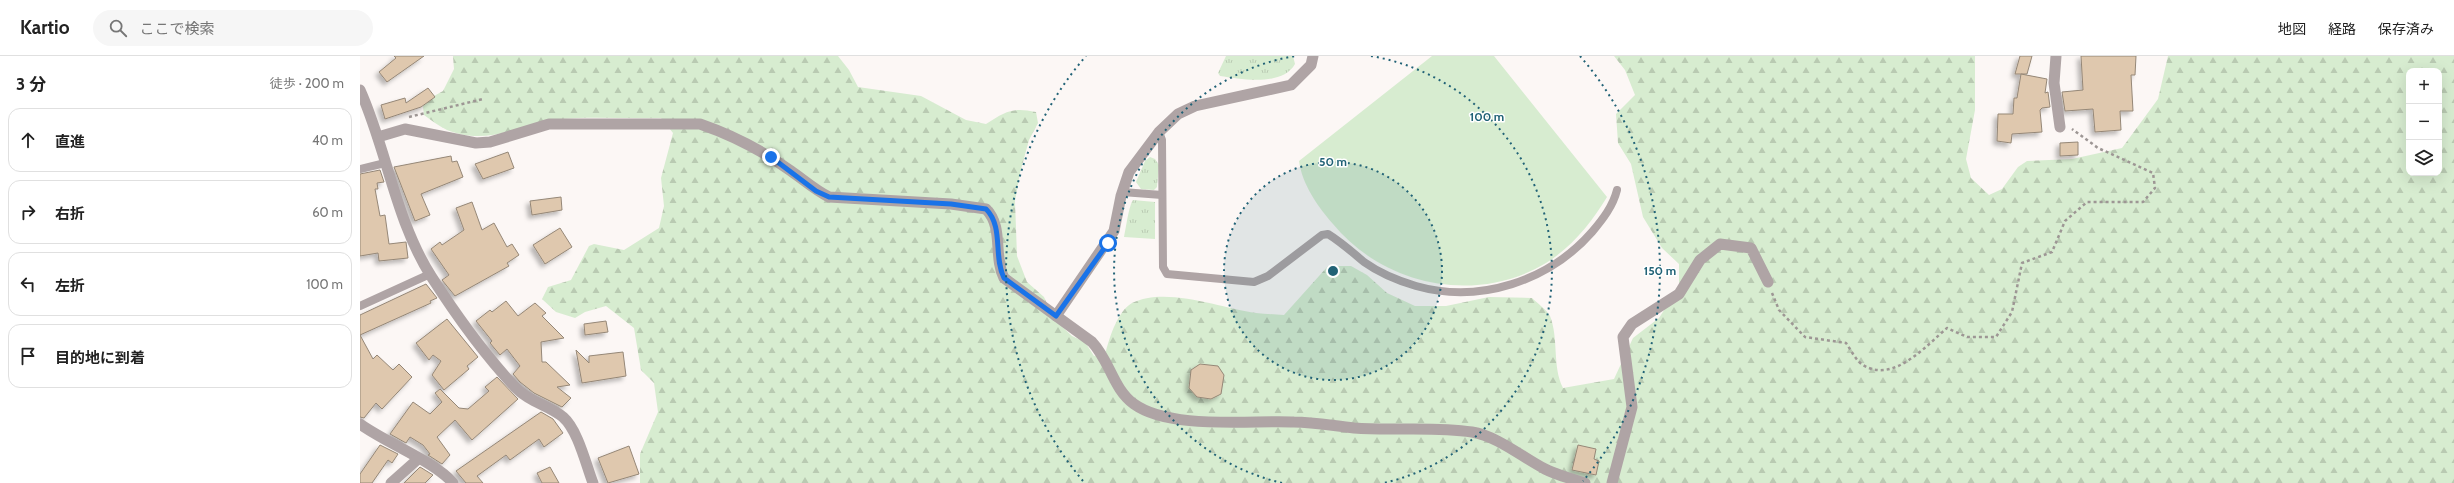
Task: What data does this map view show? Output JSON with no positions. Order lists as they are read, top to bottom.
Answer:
{
  "page": {
    "header": "Kartio",
    "search": "ここで検索",
    "nav": ["地図", "経路", "保存済み"],
    "heading": ["3 分", "徒歩 · 200 m"],
    "map_buttons": ["+", "−"],
    "list": [
      ["直進", "40 m"],
      ["右折", "60 m"],
      ["左折", "100 m"],
      "目的地に到着"
    ]
  },
  "rings": ["100 m", "50 m", "150 m"]
}
